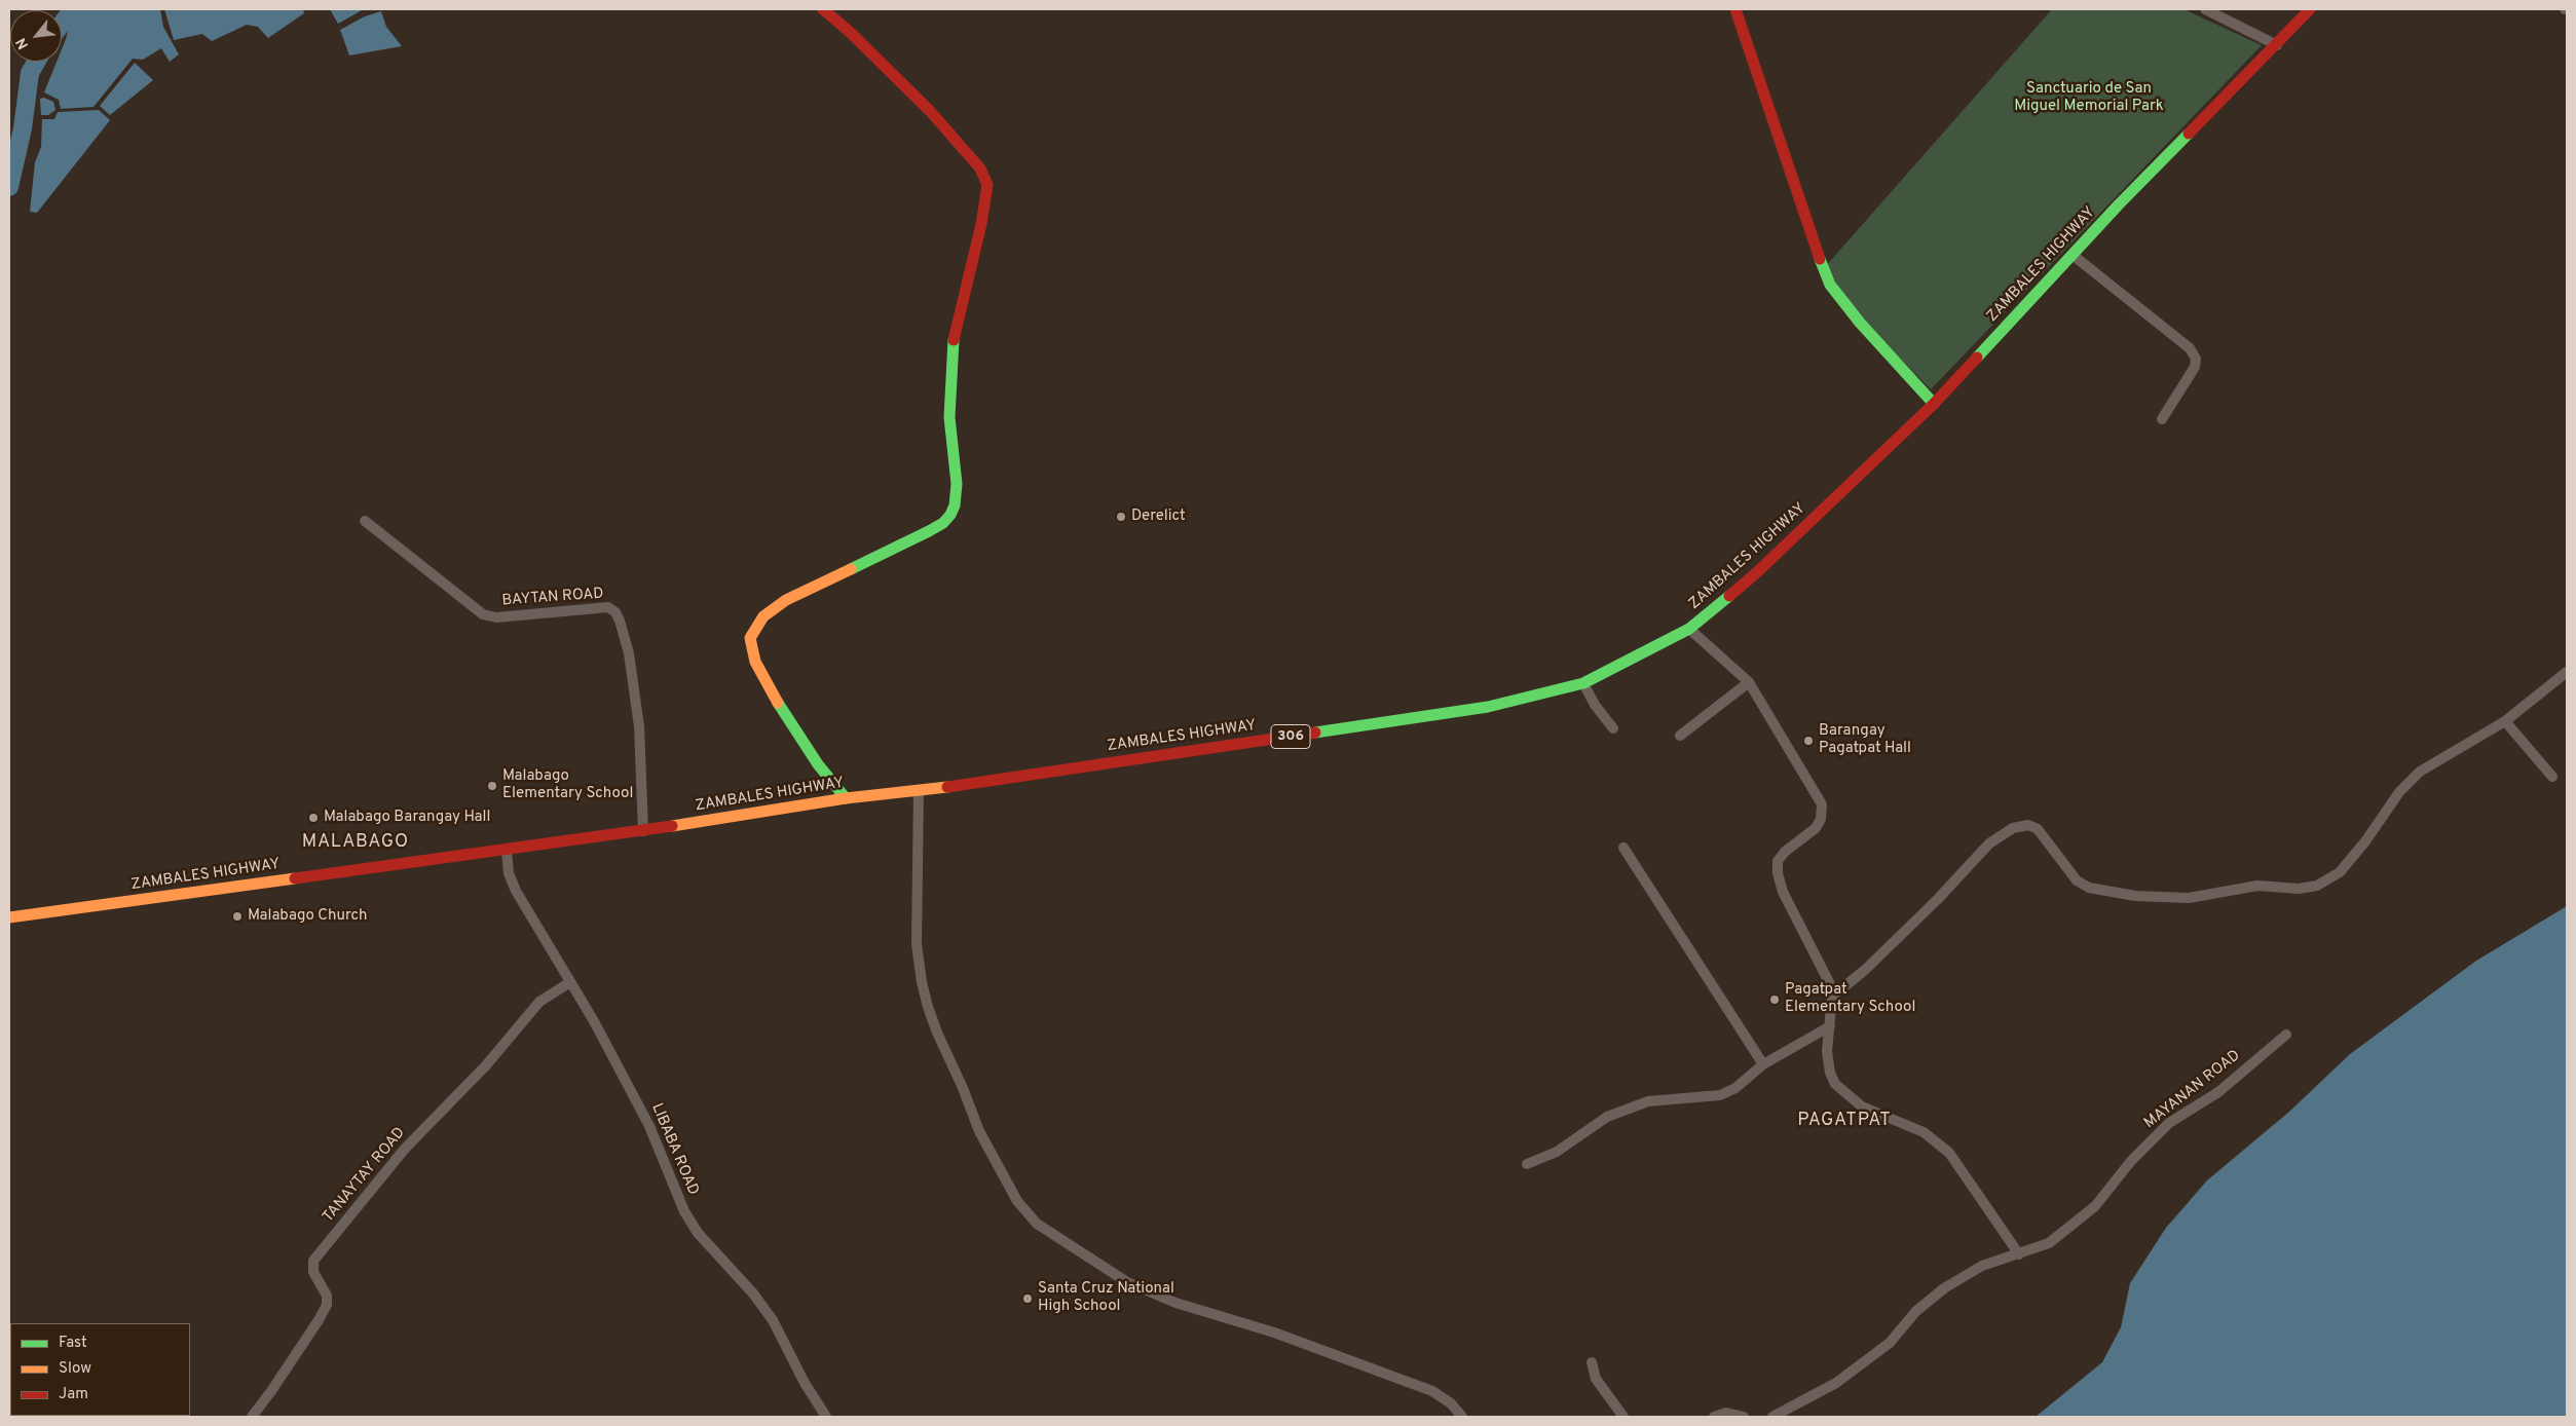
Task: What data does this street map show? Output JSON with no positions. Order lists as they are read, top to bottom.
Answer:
{
  "streets": {
    "main road": ["ZAMBALES HIGHWAY", "306"],
    "street": [
      "BAYTAN ROAD",
      "MAYANAN ROAD",
      "LIBABA ROAD",
      "TANAYTAY ROAD"
    ]
  },
  "crossings": [
    ["ZAMBALES HIGHWAY", "BAYTAN ROAD"],
    ["ZAMBALES HIGHWAY", "LIBABA ROAD"],
    ["LIBABA ROAD", "TANAYTAY ROAD"]
  ],
  "districts": ["MALABAGO", "PAGATPAT"],
  "parks": ["Sanctuario de San Miguel Memorial Park"],
  "places": [
    "Derelict",
    "Barangay Pagatpat Hall",
    "Malabago Elementary School",
    "Malabago Barangay Hall",
    "Malabago Church",
    "Pagatpat Elementary School",
    "Santa Cruz National High School"
  ],
  "legend": ["Fast", "Slow", "Jam"],
  "north": "bottom left"
}
